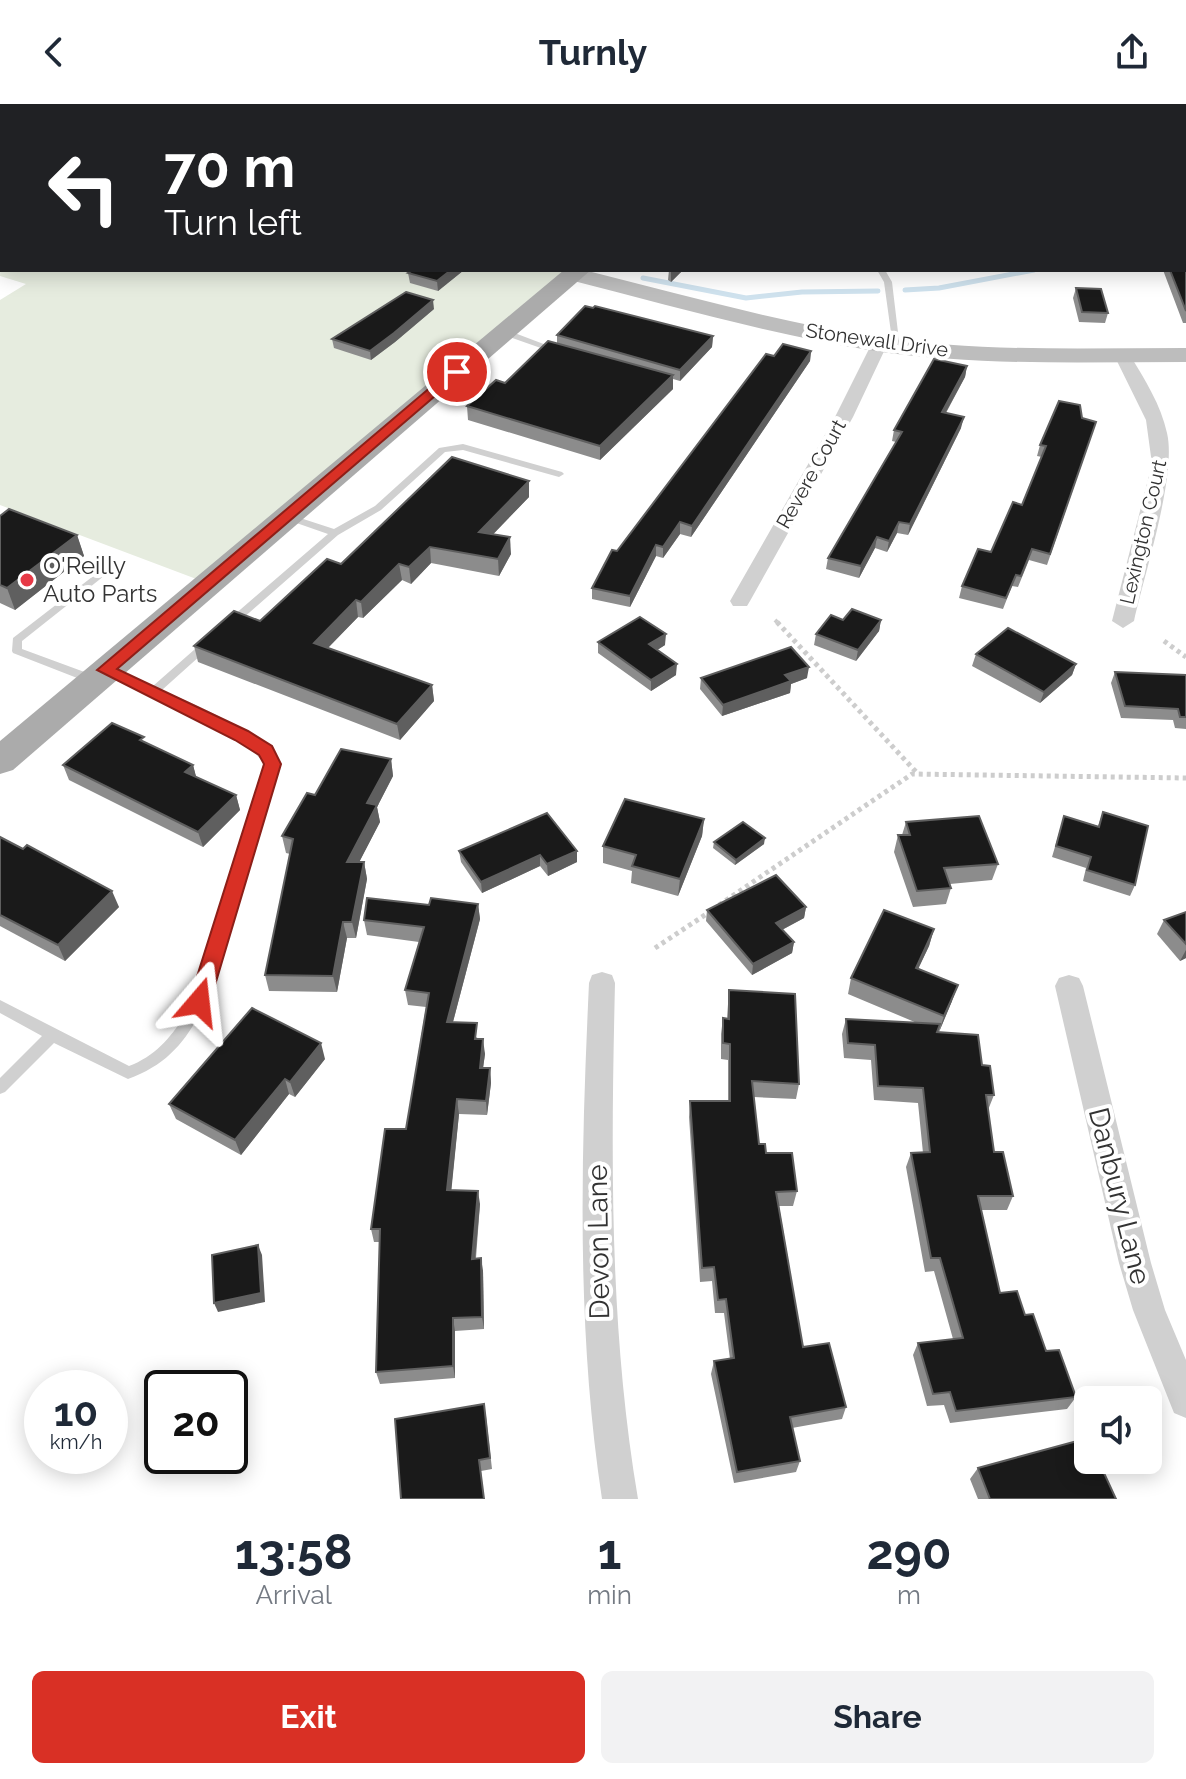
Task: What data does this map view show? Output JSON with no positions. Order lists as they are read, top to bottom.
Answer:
{
  "streets": {
    "street": [
      "Stonewall Drive",
      "Revere Court",
      "Lexington Court",
      "Danbury Lane",
      "Devon Lane"
    ]
  },
  "crossings": [
    ["Stonewall Drive", "Revere Court"],
    ["Stonewall Drive", "Lexington Court"]
  ],
  "places": ["O'Reilly Auto Parts"],
  "page": {
    "header": "Turnly",
    "turn": ["70 m", "Turn left"],
    "speed": "10 km/h",
    "limit": "20",
    "eta": [
      "13:58",
      "Arrival",
      "1",
      "min",
      "290",
      "m"
    ],
    "buttons": ["Exit", "Share"]
  }
}
